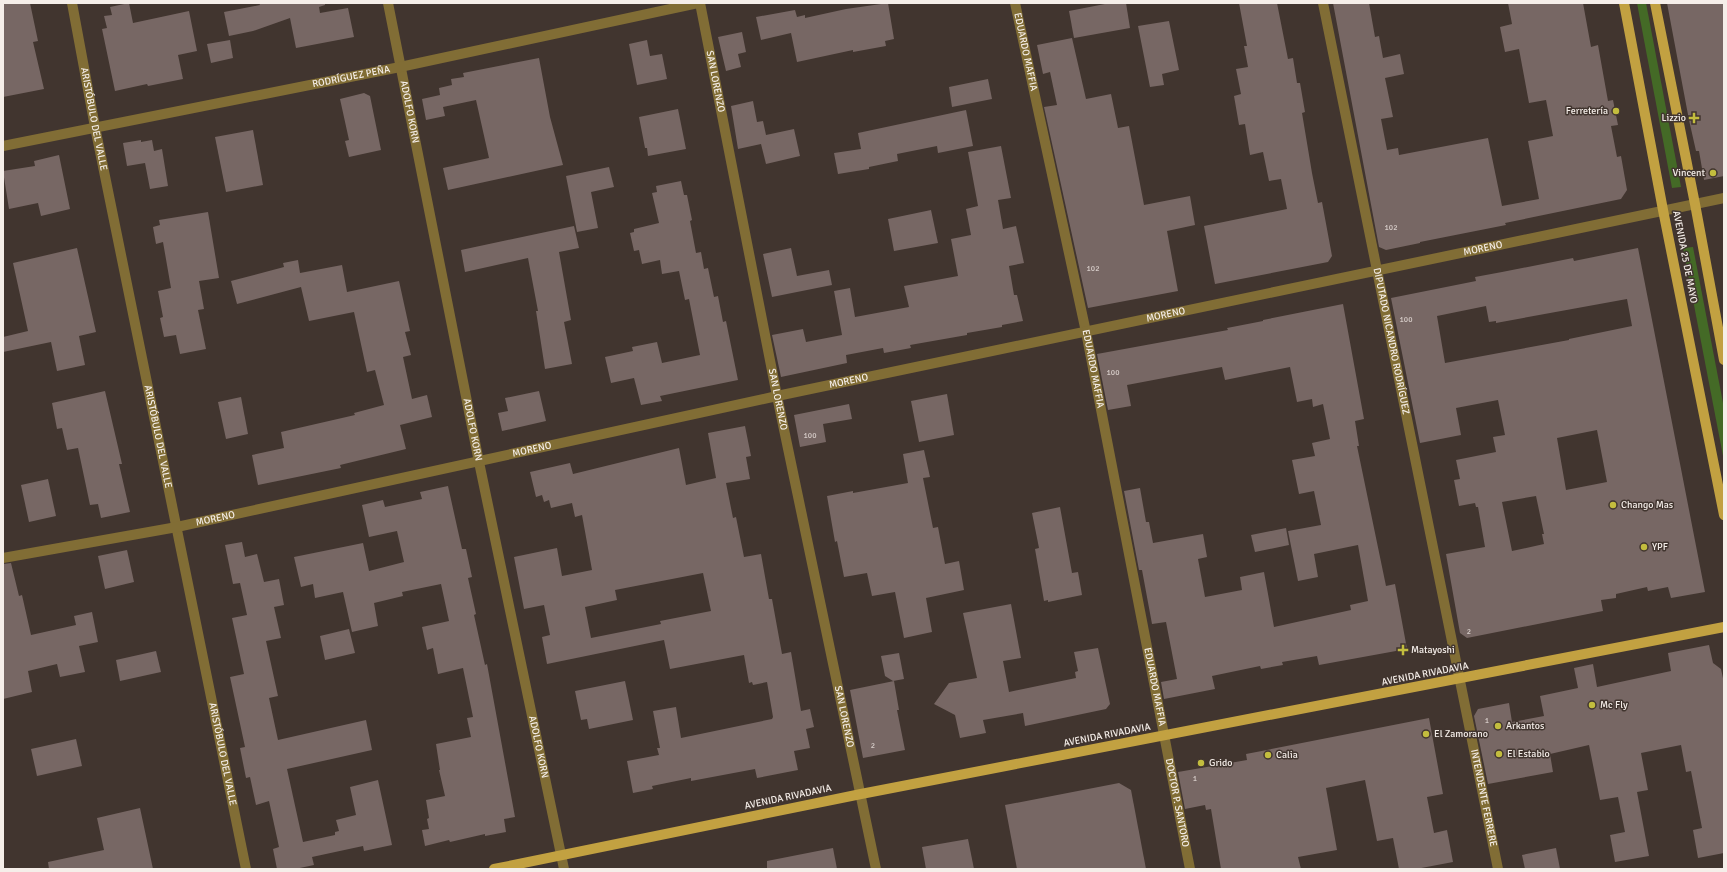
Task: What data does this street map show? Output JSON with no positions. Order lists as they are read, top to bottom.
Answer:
{
  "streets": {
    "main road": ["AVENIDA 25 DE MAYO", "AVENIDA RIVADAVIA"],
    "street": [
      "EDUARDO MAFFIA",
      "RODRÍGUEZ PEÑA",
      "SAN LORENZO",
      "ADOLFO KORN",
      "ARISTÓBULO DEL VALLE",
      "MORENO",
      "DIPUTADO NICANDRO RODRÍGUEZ",
      "INTENDENTE FERRERE",
      "DOCTOR P. SANTORO"
    ]
  },
  "crossings": [
    ["EDUARDO MAFFIA", "MORENO"],
    ["EDUARDO MAFFIA", "AVENIDA RIVADAVIA"],
    ["EDUARDO MAFFIA", "DOCTOR P. SANTORO"],
    ["RODRÍGUEZ PEÑA", "SAN LORENZO"],
    ["RODRÍGUEZ PEÑA", "ADOLFO KORN"],
    ["RODRÍGUEZ PEÑA", "ARISTÓBULO DEL VALLE"],
    ["SAN LORENZO", "MORENO"],
    ["SAN LORENZO", "AVENIDA RIVADAVIA"],
    ["ADOLFO KORN", "MORENO"],
    ["ADOLFO KORN", "AVENIDA RIVADAVIA"],
    ["ARISTÓBULO DEL VALLE", "MORENO"],
    ["MORENO", "AVENIDA 25 DE MAYO"],
    ["MORENO", "DIPUTADO NICANDRO RODRÍGUEZ"],
    ["DIPUTADO NICANDRO RODRÍGUEZ", "AVENIDA RIVADAVIA"],
    ["DIPUTADO NICANDRO RODRÍGUEZ", "INTENDENTE FERRERE"],
    ["AVENIDA RIVADAVIA", "INTENDENTE FERRERE"],
    ["AVENIDA RIVADAVIA", "DOCTOR P. SANTORO"]
  ],
  "places": {
    "other": [
      "Ferretería",
      "Vincent",
      "Chango Mas",
      "YPF",
      "Mc Fly",
      "Arkantos",
      "El Zamorano",
      "El Establo",
      "Calia",
      "Grido"
    ],
    "health": ["Lizzio", "Matayoshi"]
  },
  "house_numbers": [
    "102",
    "102",
    "100",
    "100",
    "100",
    "2",
    "1",
    "2",
    "1"
  ]
}
